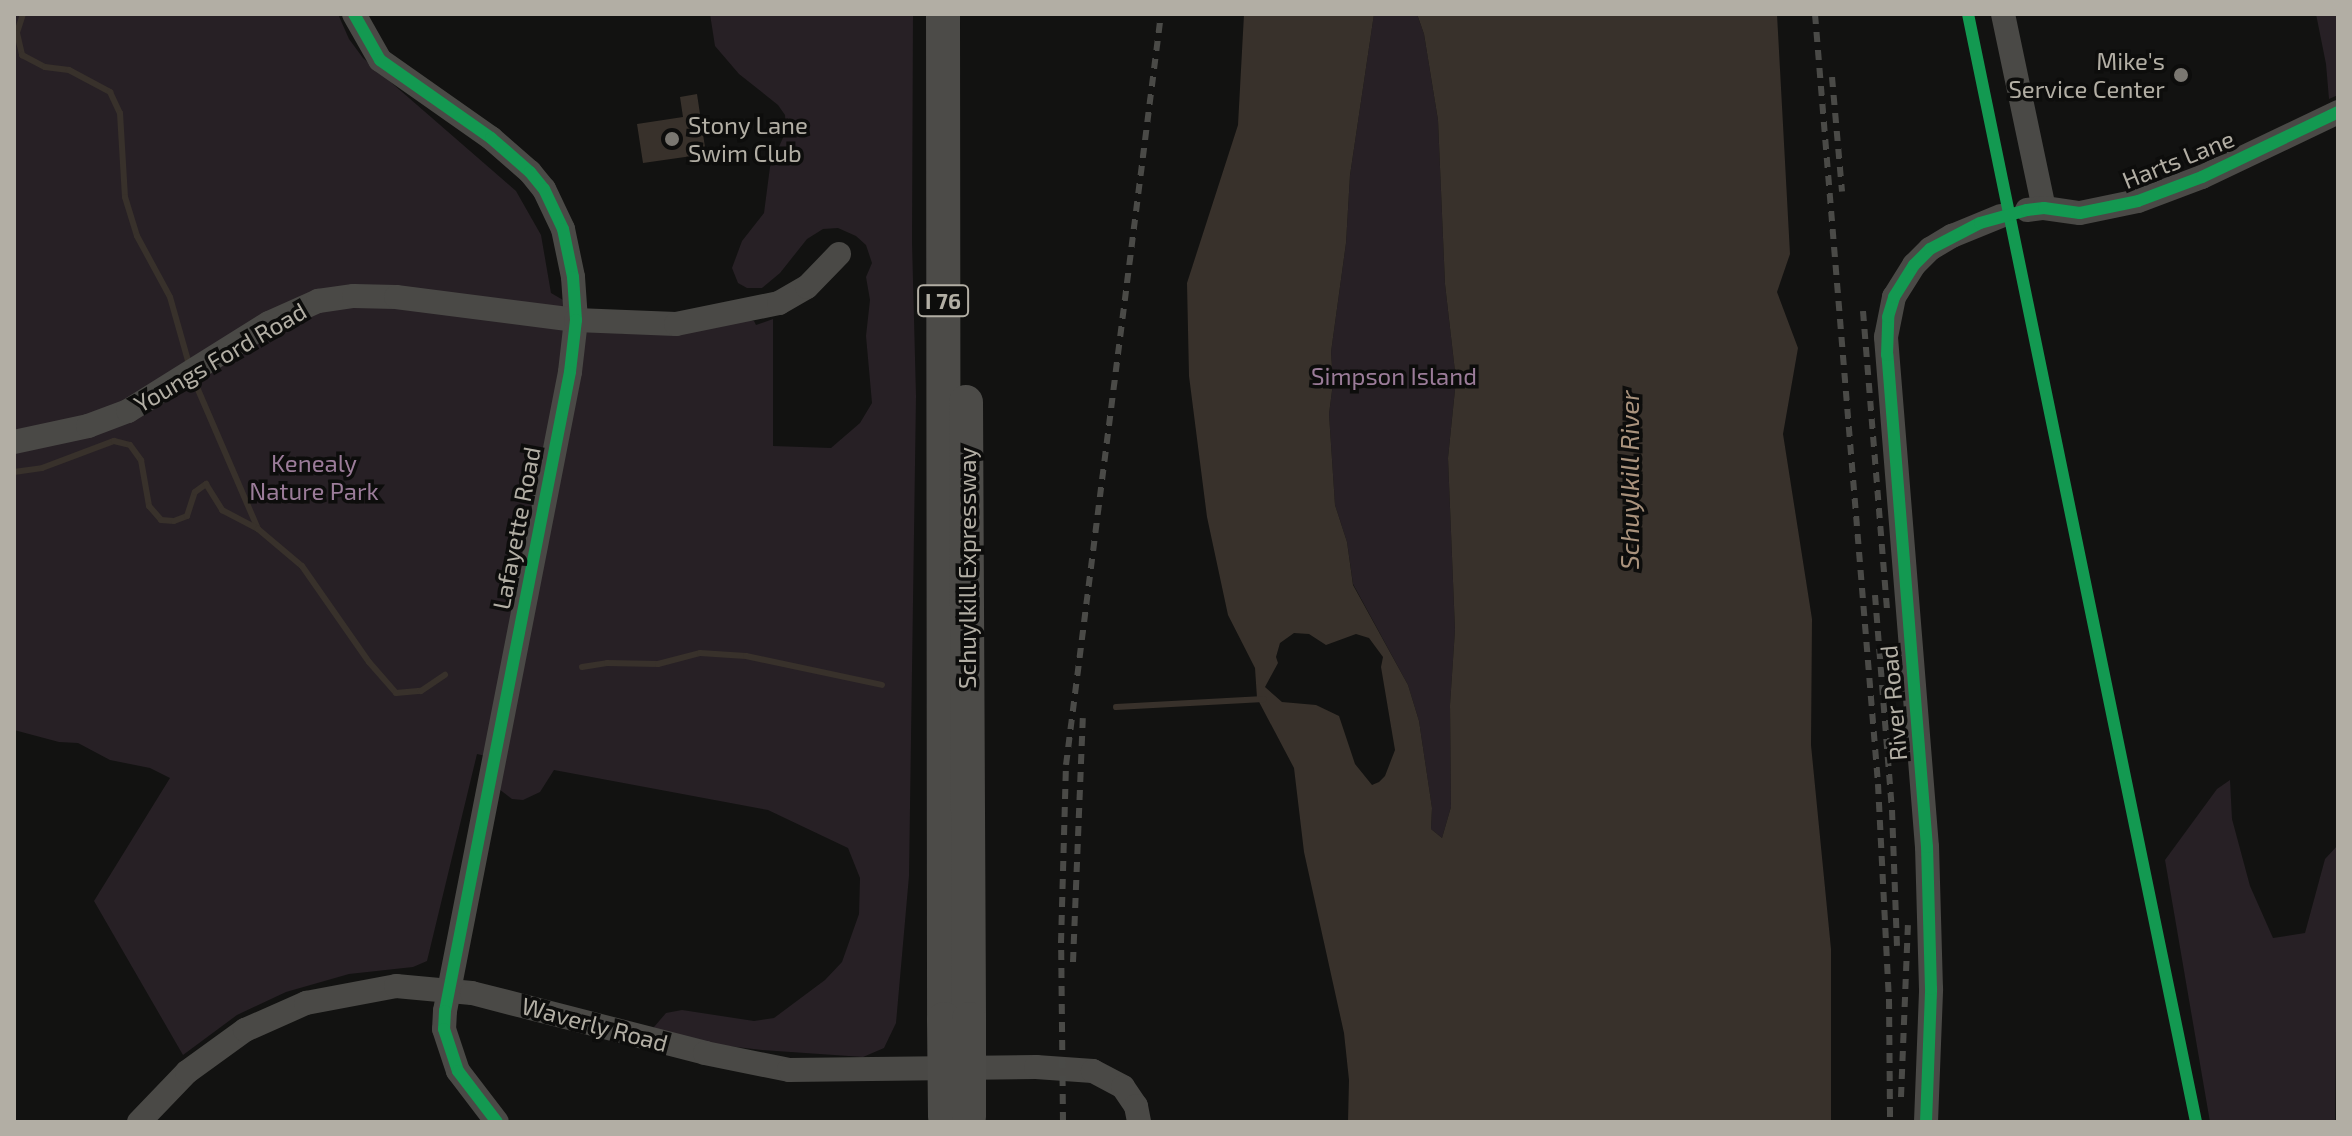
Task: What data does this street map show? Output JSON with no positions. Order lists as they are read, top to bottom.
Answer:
{
  "streets": {
    "highway": ["I 76", "Schuylkill Expressway"],
    "street": [
      "Harts Lane",
      "Youngs Ford Road",
      "Lafayette Road",
      "River Road",
      "Waverly Road"
    ]
  },
  "crossings": [
    ["Youngs Ford Road", "Lafayette Road"],
    ["Lafayette Road", "Waverly Road"]
  ],
  "water": ["Schuylkill River"],
  "parks": ["Simpson Island", "Kenealy Nature Park"],
  "places": ["Mike's Service Center", "Stony Lane Swim Club"]
}
